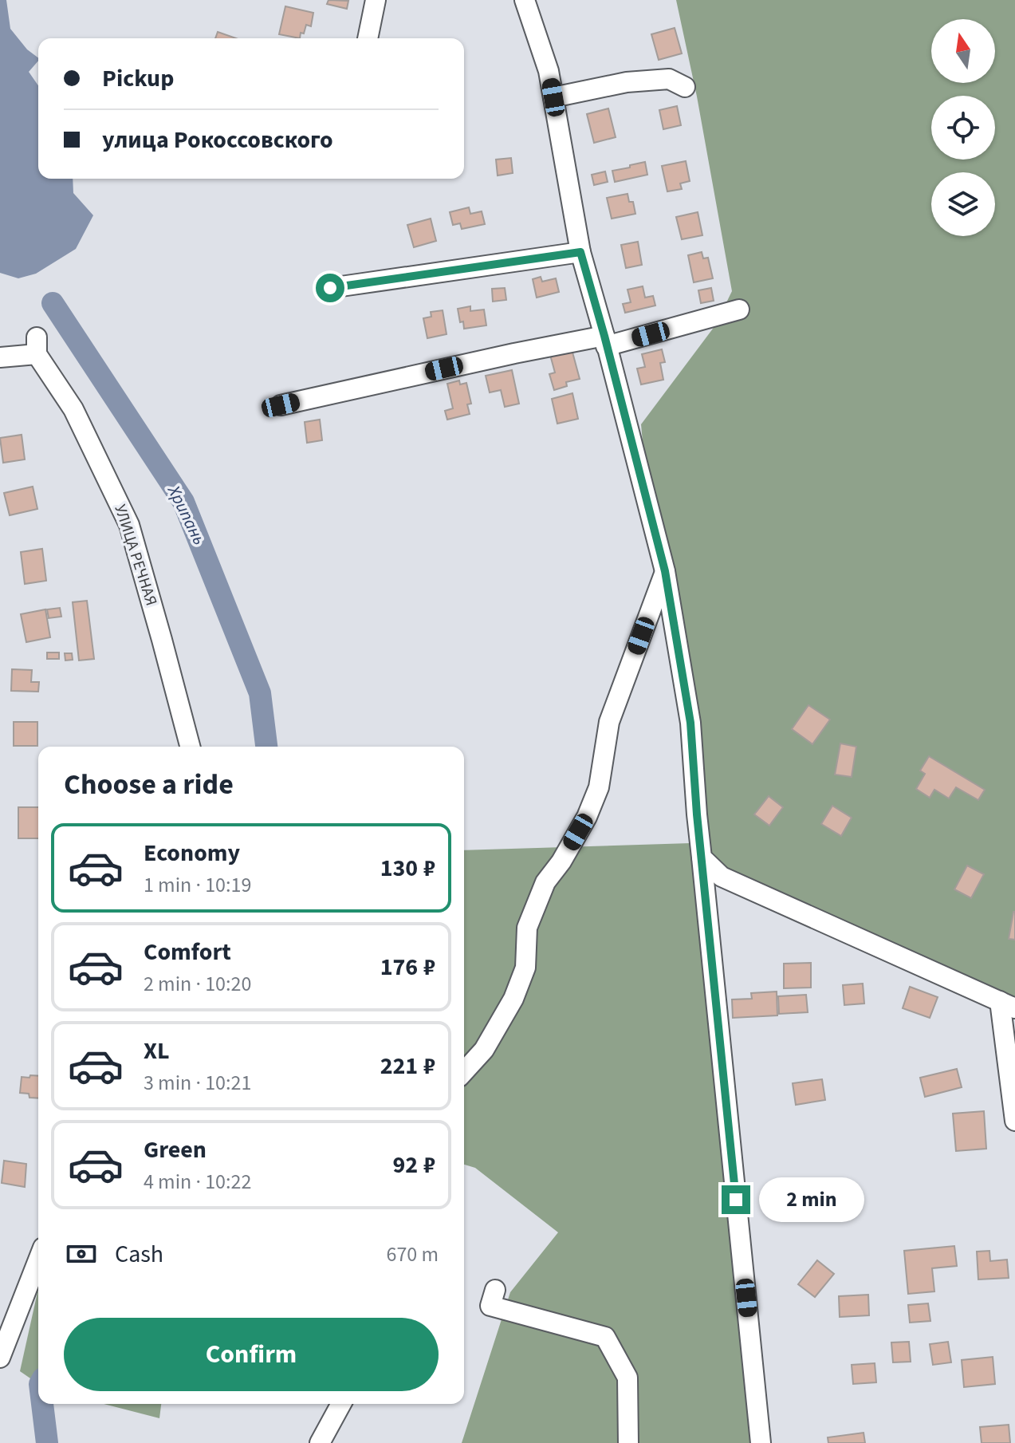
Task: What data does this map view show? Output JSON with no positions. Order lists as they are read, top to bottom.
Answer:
{
  "streets": {
    "street": ["УЛИЦА РЕЧНАЯ"]
  },
  "water": ["Хрипань"],
  "north": "top",
  "page": {
    "banner": ["Pickup", "улица Рокоссовского"],
    "heading": "Choose a ride",
    "list": [
      {
        "name": "Economy",
        "note": "1 min · 10:19",
        "value": "130 ₽"
      },
      {
        "name": "Comfort",
        "note": "2 min · 10:20",
        "value": "176 ₽"
      },
      {
        "name": "XL",
        "note": "3 min · 10:21",
        "value": "221 ₽"
      },
      {
        "name": "Green",
        "note": "4 min · 10:22",
        "value": "92 ₽"
      }
    ],
    "bubble": "2 min",
    "pay": ["Cash", "670 m"],
    "buttons": "Confirm"
  }
}
